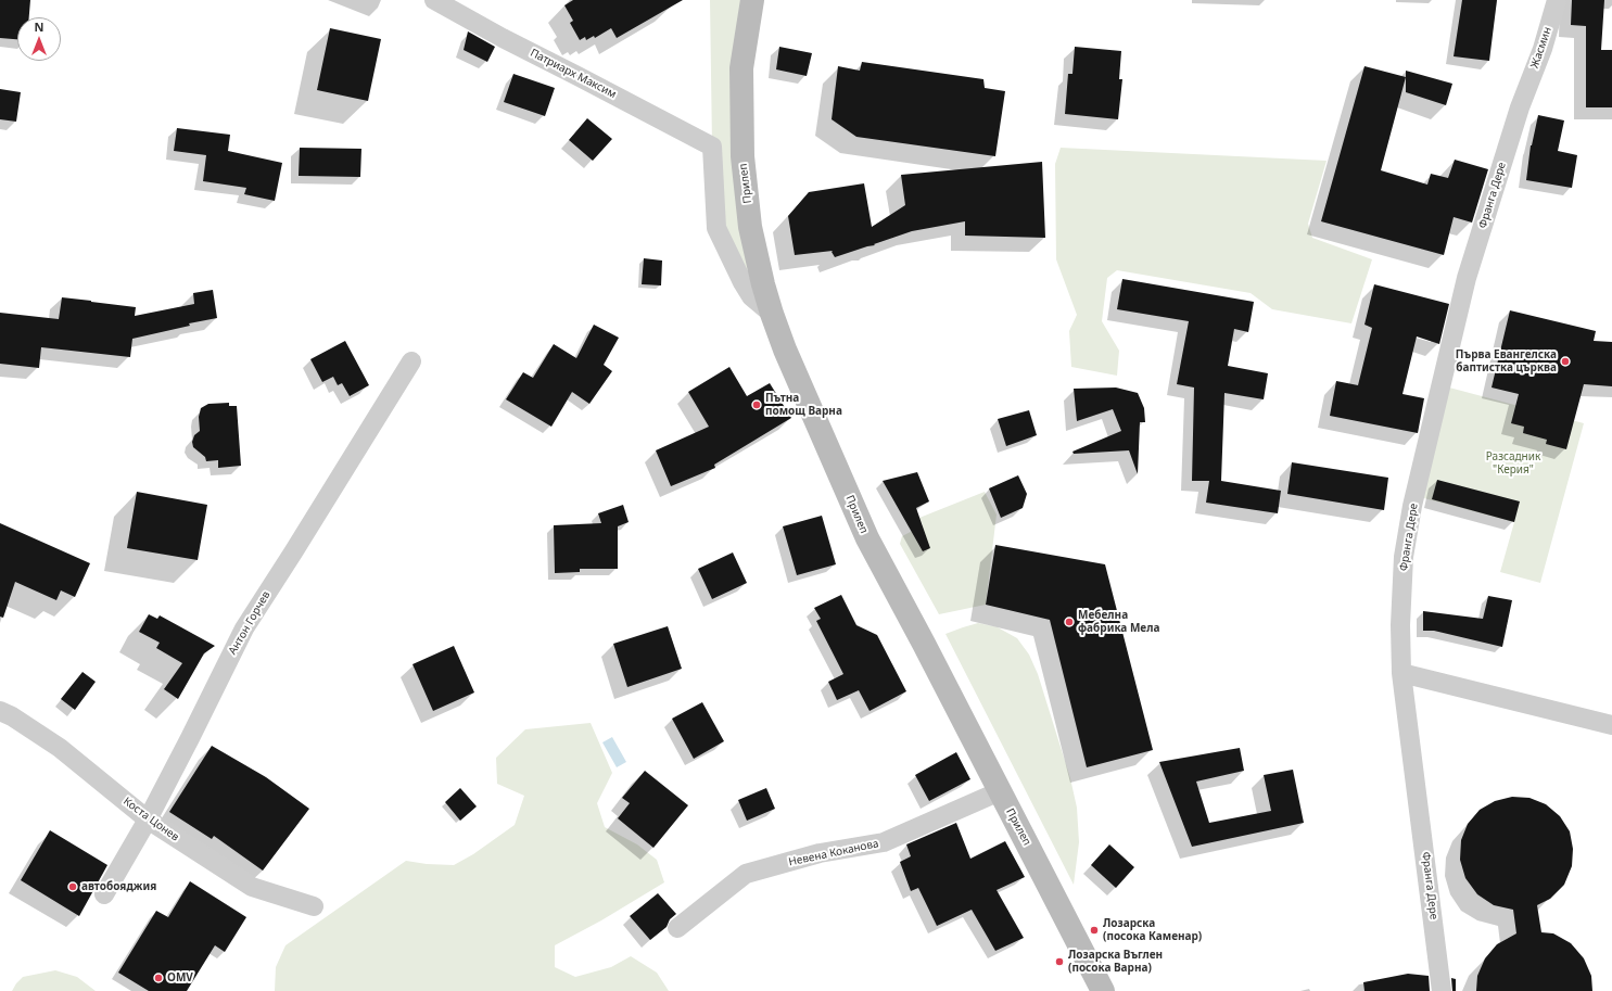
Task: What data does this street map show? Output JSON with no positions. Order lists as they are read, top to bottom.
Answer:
{
  "streets": {
    "street": [
      "Жасмин",
      "Патриарх Максим",
      "Прилеп",
      "Франга Дере",
      "Антон Горчев",
      "Коста Цонев",
      "Невена Коканова"
    ]
  },
  "crossings": [
    ["Жасмин", "Франга Дере"],
    ["Патриарх Максим", "Прилеп"],
    ["Прилеп", "Невена Коканова"],
    ["Антон Горчев", "Коста Цонев"]
  ],
  "parks": ["Разсадник \"Керия\""],
  "places": [
    "Първа Евангелска баптистка църква",
    "Пътна помощ Варна",
    "Мебелна фабрика Мела",
    "автобояджия",
    "Лозарска (посока Каменар)",
    "Лозарска Въглен (посока Варна)",
    "OMV"
  ],
  "north": "top"
}
